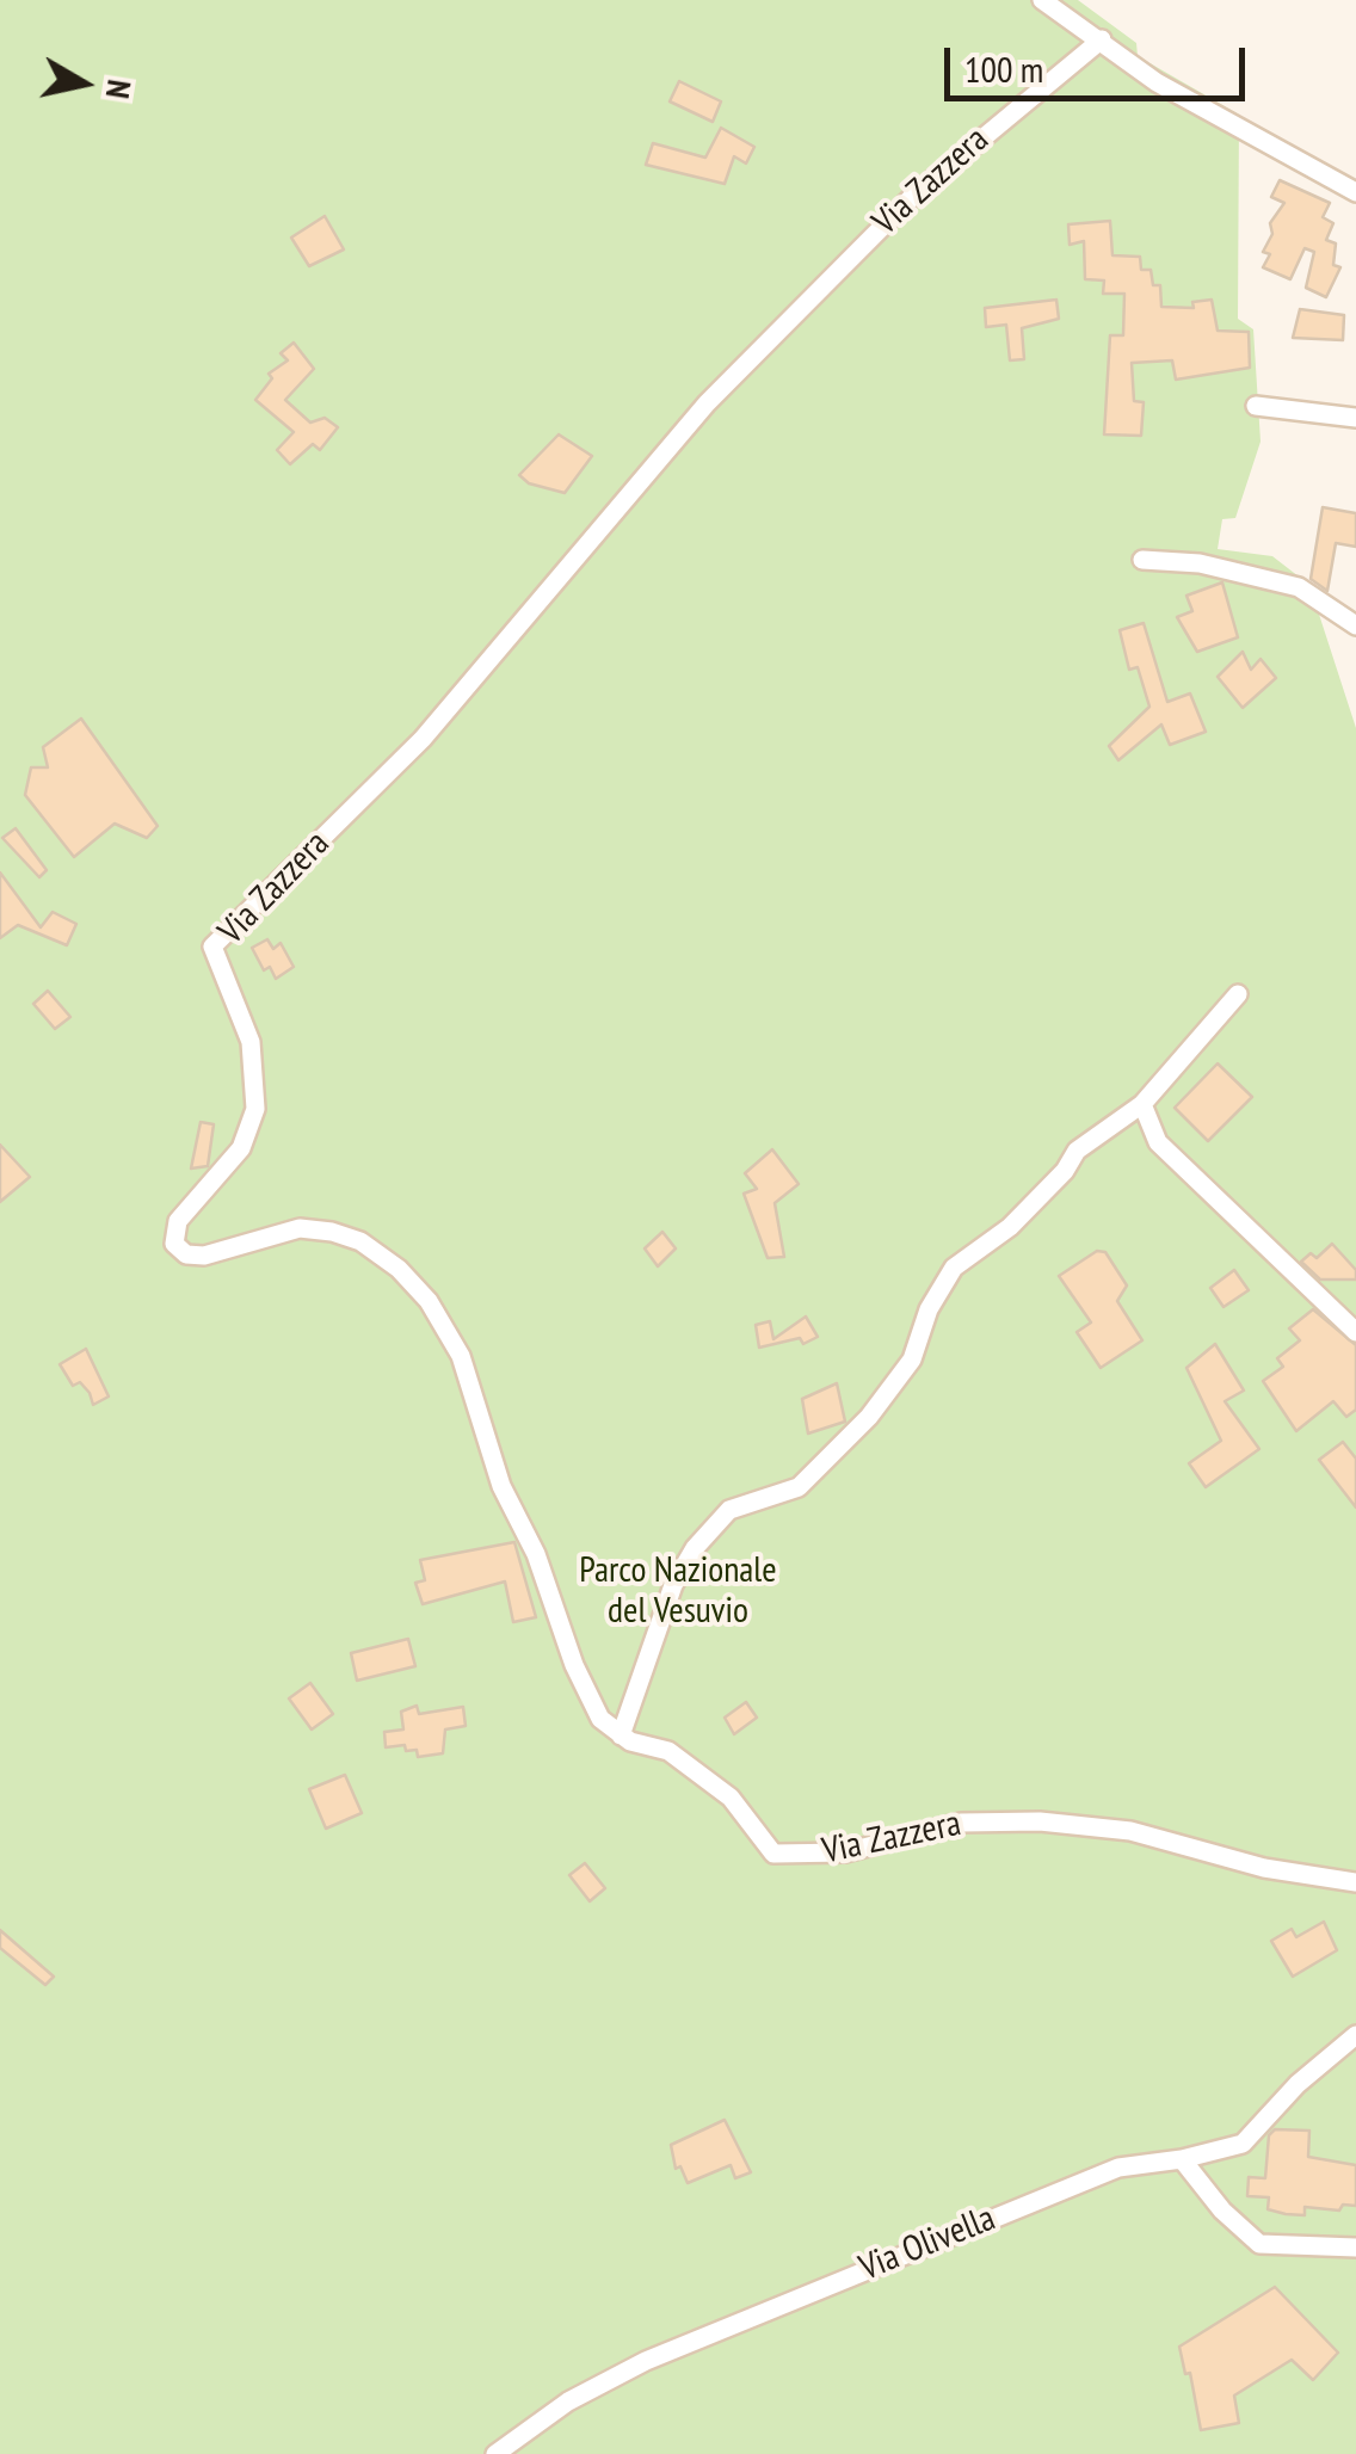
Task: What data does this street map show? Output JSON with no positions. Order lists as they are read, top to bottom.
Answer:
{
  "streets": {
    "street": ["Via Zazzera", "Via Olivella"]
  },
  "parks": ["Parco Nazionale del Vesuvio"],
  "scale_bar": "100 m",
  "north": "right"
}
